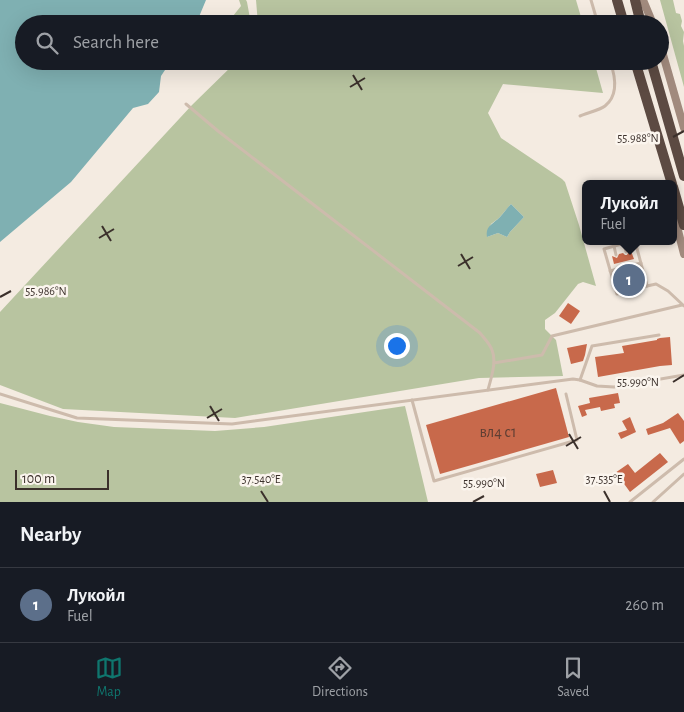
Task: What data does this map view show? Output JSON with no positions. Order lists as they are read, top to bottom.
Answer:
{
  "house_numbers": ["вл4 с1"],
  "scale_bar": "100 m",
  "page": {
    "search": "Search here",
    "popup": ["Лукойл", "Fuel"],
    "pins": "1",
    "scale": "100 m",
    "heading": "Nearby",
    "list": [
      {
        "mark": "1",
        "name": "Лукойл",
        "note": "Fuel",
        "value": "260 m"
      }
    ],
    "nav": ["Map", "Directions", "Saved"]
  },
  "coordinates": [
    "55.988°N",
    "55.986°N",
    "55.990°N",
    "37.540°E",
    "37.535°E"
  ]
}
